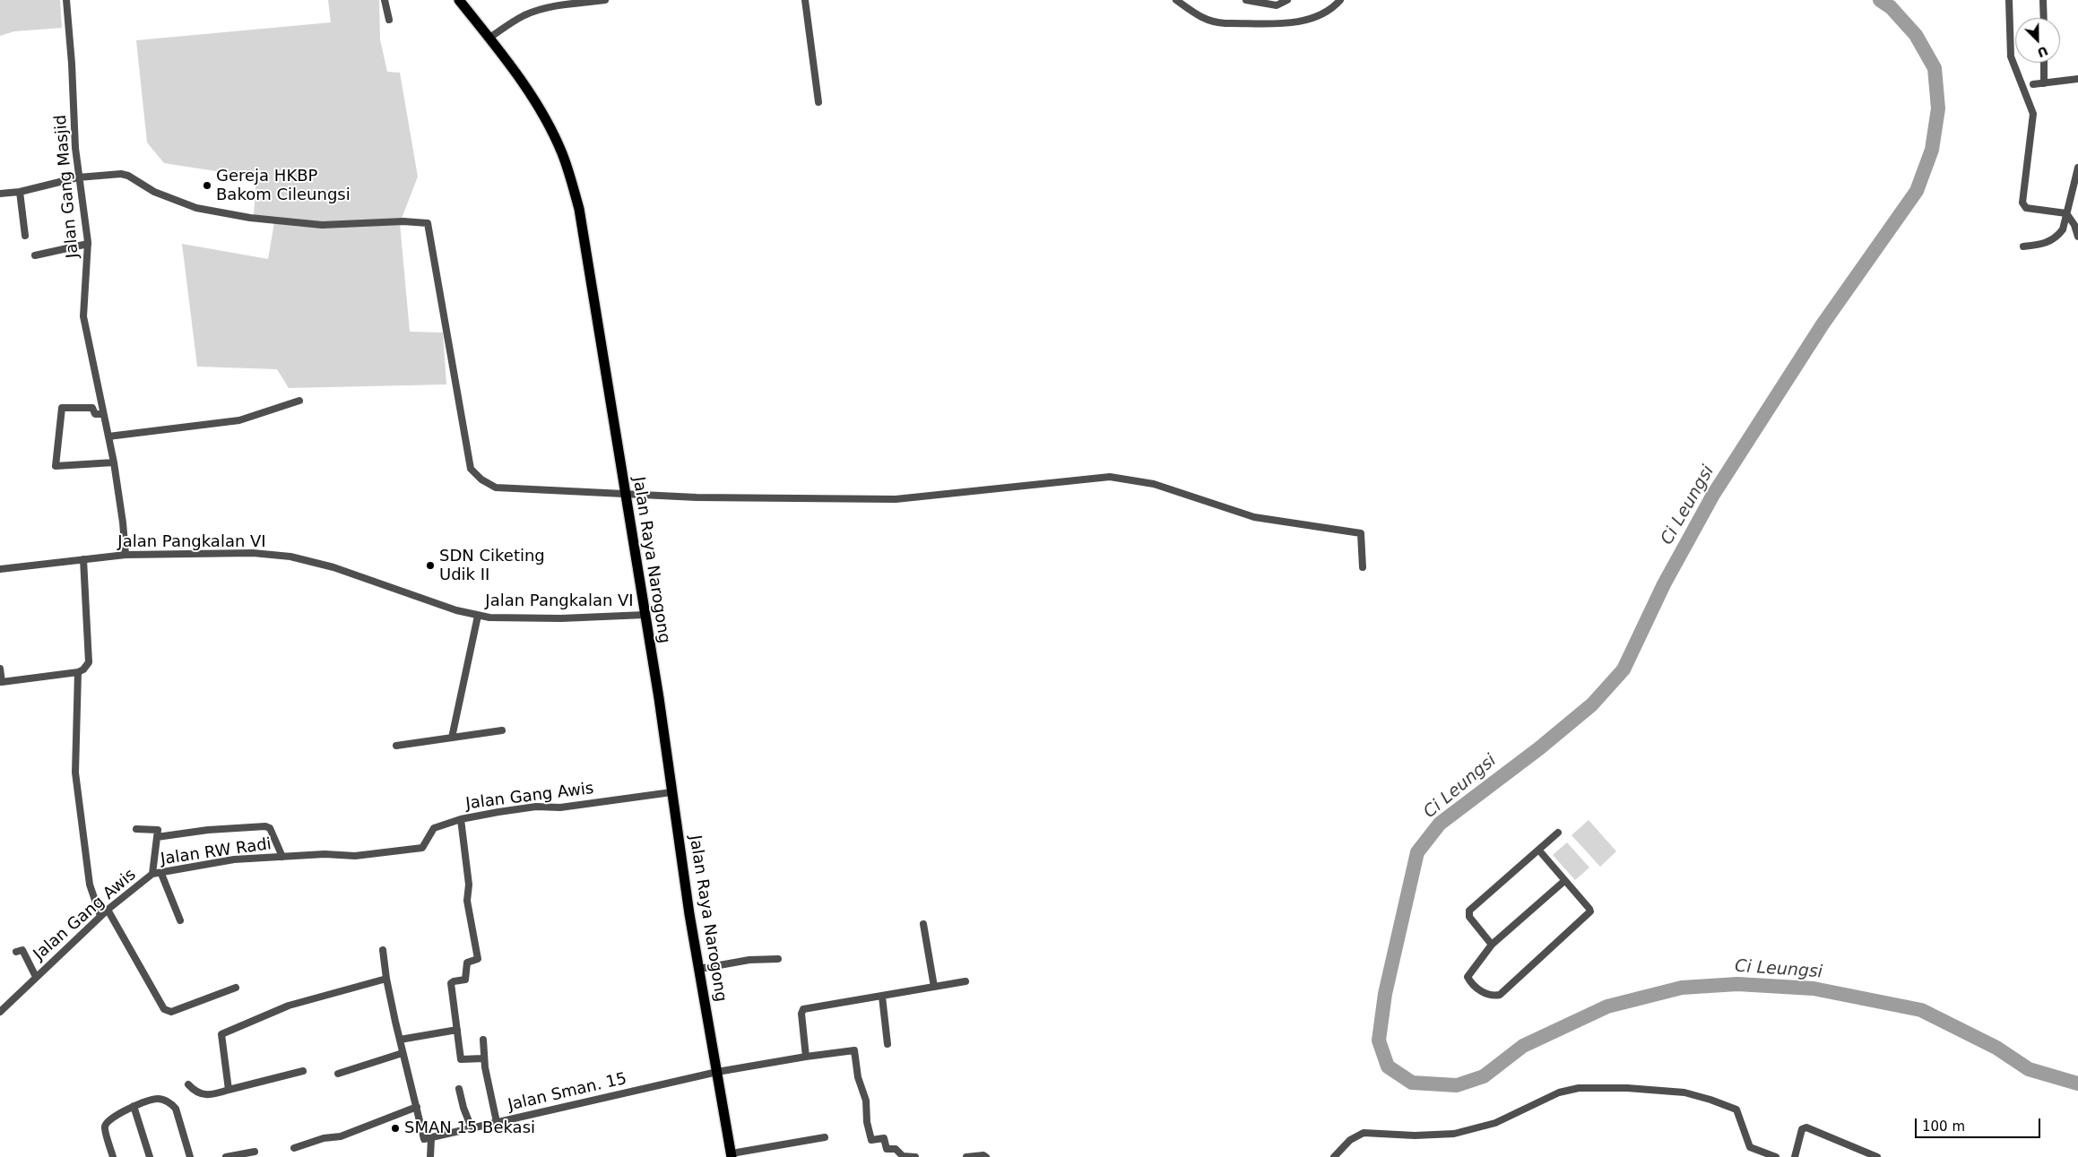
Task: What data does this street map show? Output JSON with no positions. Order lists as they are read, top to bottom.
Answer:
{
  "streets": {
    "main road": ["Jalan Raya Narogong"],
    "street": [
      "Jalan Gang Masjid",
      "Jalan Pangkalan VI",
      "Jalan Gang Awis",
      "Jalan RW Radi",
      "Jalan Sman. 15"
    ]
  },
  "crossings": [
    ["Jalan Gang Masjid", "Jalan Pangkalan VI"],
    ["Jalan Pangkalan VI", "Jalan Raya Narogong"],
    ["Jalan Raya Narogong", "Jalan Gang Awis"],
    ["Jalan Raya Narogong", "Jalan Sman. 15"],
    ["Jalan Gang Awis", "Jalan RW Radi"]
  ],
  "water": ["Ci Leungsi"],
  "places": ["Gereja HKBP Bakom Cileungsi", "SDN Ciketing Udik II", "SMAN 15 Bekasi"],
  "scale_bar": "100 m",
  "north": "bottom right"
}
